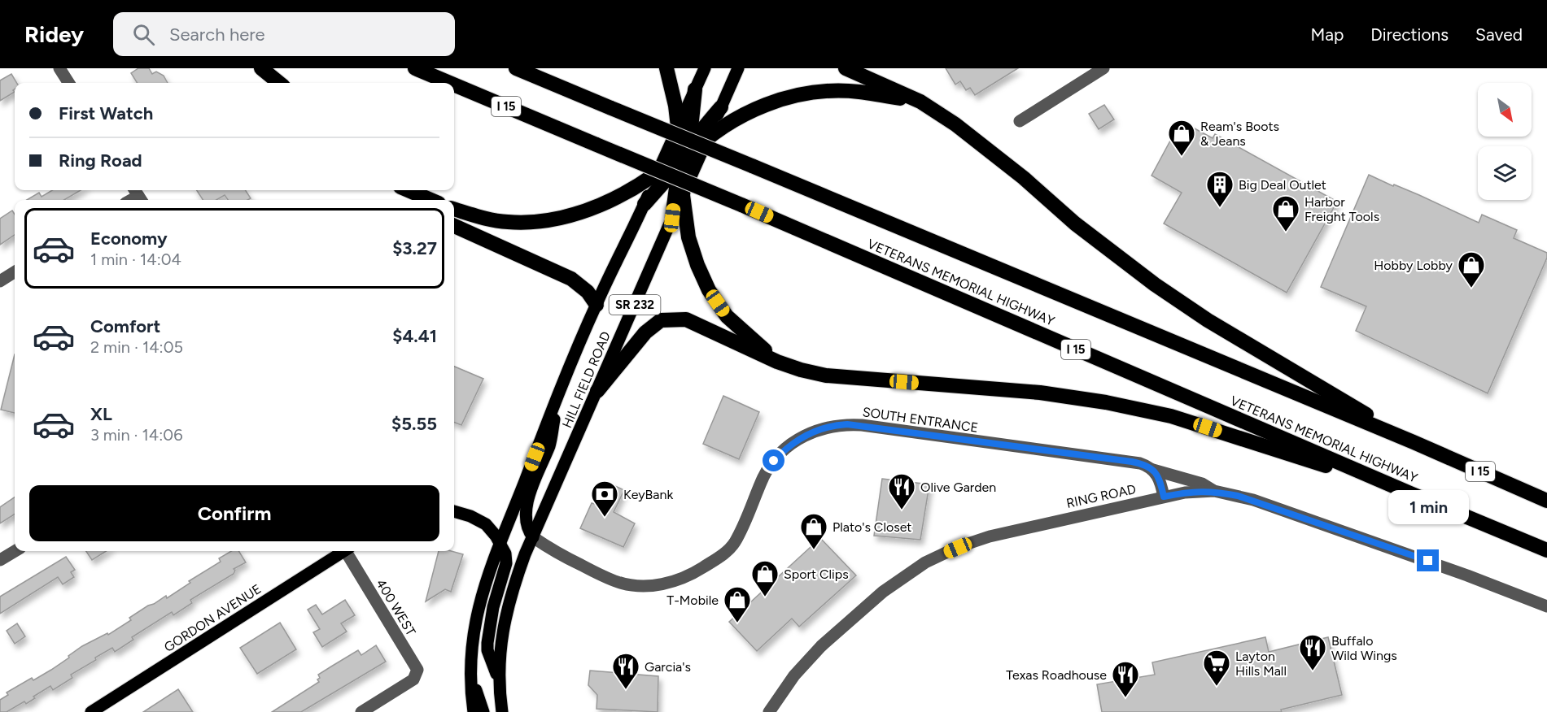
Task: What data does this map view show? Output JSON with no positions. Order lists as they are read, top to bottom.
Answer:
{
  "streets": {
    "highway": ["I 15", "VETERANS MEMORIAL HIGHWAY"],
    "main road": ["SR 232", "HILL FIELD ROAD", "GORDON AVENUE"],
    "street": ["SOUTH ENTRANCE", "RING ROAD", "400 WEST"]
  },
  "crossings": [
    ["HILL FIELD ROAD", "SOUTH ENTRANCE"],
    ["SOUTH ENTRANCE", "RING ROAD"]
  ],
  "places": {
    "shop": [
      "Ream's Boots & Jeans",
      "Harbor Freight Tools",
      "Hobby Lobby",
      "Plato's Closet",
      "Sport Clips",
      "T-Mobile"
    ],
    "building": ["Big Deal Outlet"],
    "restaurant": [
      "Olive Garden",
      "Buffalo Wild Wings",
      "Garcia's",
      "Texas Roadhouse"
    ],
    "bank": ["KeyBank"],
    "supermarket": ["Layton Hills Mall"]
  },
  "north": "bottom right",
  "page": {
    "header": "Ridey",
    "search": "Search here",
    "nav": ["Map", "Directions", "Saved"],
    "banner": ["First Watch", "Ring Road"],
    "list": [
      {
        "name": "Economy",
        "note": "1 min · 14:04",
        "value": "$3.27"
      },
      {
        "name": "Comfort",
        "note": "2 min · 14:05",
        "value": "$4.41"
      },
      {
        "name": "XL",
        "note": "3 min · 14:06",
        "value": "$5.55"
      }
    ],
    "buttons": "Confirm",
    "bubble": "1 min"
  }
}
